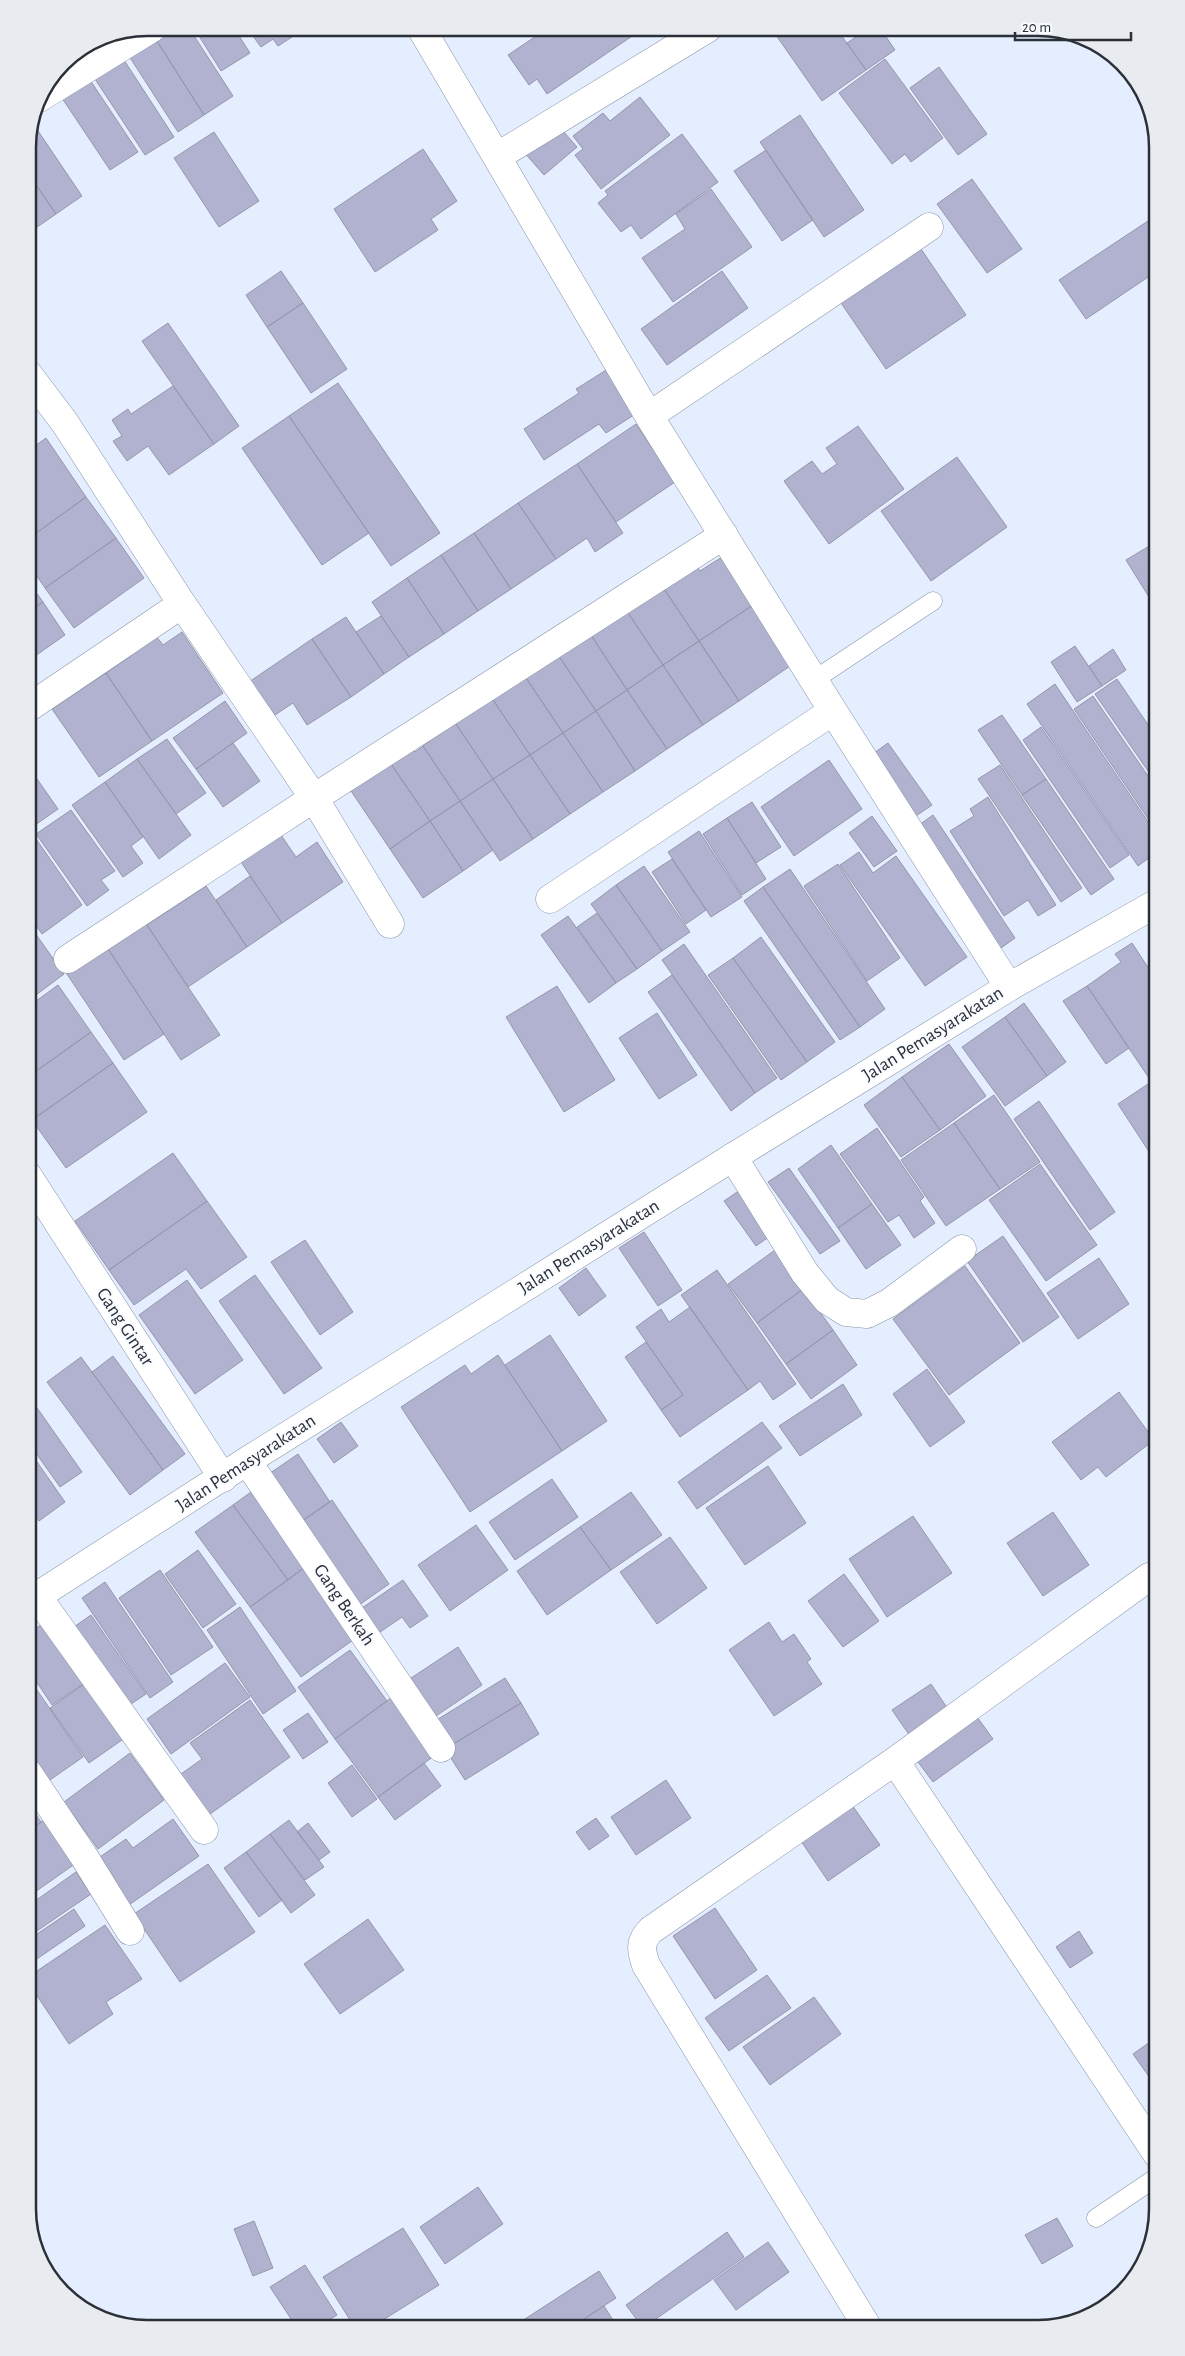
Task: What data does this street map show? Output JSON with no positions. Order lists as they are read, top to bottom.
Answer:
{
  "streets": {
    "street": ["Jalan Pemasyarakatan", "Gang Gintar", "Gang Berkah"]
  },
  "crossings": [
    ["Jalan Pemasyarakatan", "Gang Gintar"],
    ["Jalan Pemasyarakatan", "Gang Berkah"]
  ],
  "scale_bar": "20 m"
}
